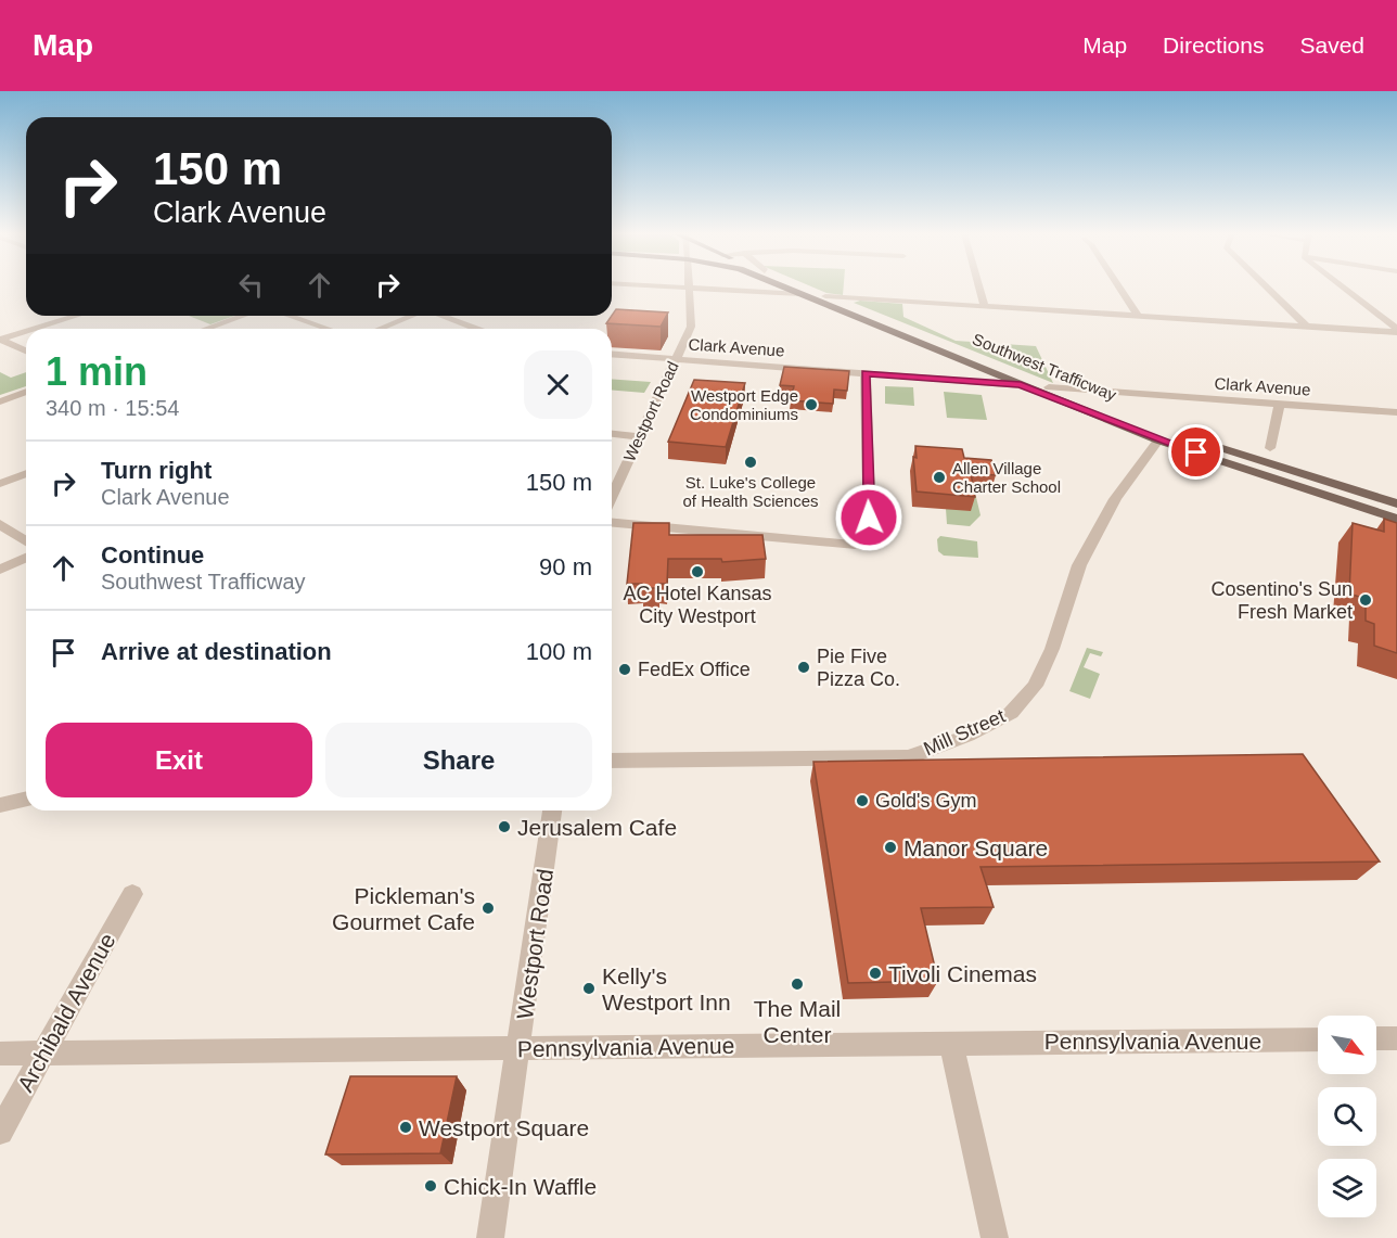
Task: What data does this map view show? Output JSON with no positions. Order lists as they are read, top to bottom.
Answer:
{
  "streets": {
    "main road": ["Southwest Trafficway"],
    "street": [
      "Clark Avenue",
      "Westport Road",
      "Mill Street",
      "Archibald Avenue",
      "Pennsylvania Avenue"
    ]
  },
  "crossings": [
    ["Clark Avenue", "Southwest Trafficway"],
    ["Clark Avenue", "Westport Road"],
    ["Southwest Trafficway", "Mill Street"],
    ["Westport Road", "Pennsylvania Avenue"],
    ["Archibald Avenue", "Pennsylvania Avenue"]
  ],
  "places": [
    "Westport Edge Condominiums",
    "St. Luke's College of Health Sciences",
    "Allen Village Charter School",
    "AC Hotel Kansas City Westport",
    "Cosentino's Sun Fresh Market",
    "Pie Five Pizza Co.",
    "FedEx Office",
    "Gold's Gym",
    "Jerusalem Cafe",
    "Manor Square",
    "Pickleman's Gourmet Cafe",
    "Tivoli Cinemas",
    "The Mail Center",
    "Kelly's Westport Inn",
    "Westport Square",
    "Chick-In Waffle"
  ],
  "north": "bottom right",
  "page": {
    "header": "Map",
    "nav": ["Map", "Directions", "Saved"],
    "turn": ["150 m", "Clark Avenue"],
    "heading": ["1 min", "340 m · 15:54"],
    "list": [
      {
        "name": "Turn right",
        "note": "Clark Avenue",
        "value": "150 m"
      },
      {
        "name": "Continue",
        "note": "Southwest Trafficway",
        "value": "90 m"
      },
      {
        "name": "Arrive at destination",
        "value": "100 m"
      }
    ],
    "buttons": ["Exit", "Share"]
  }
}
